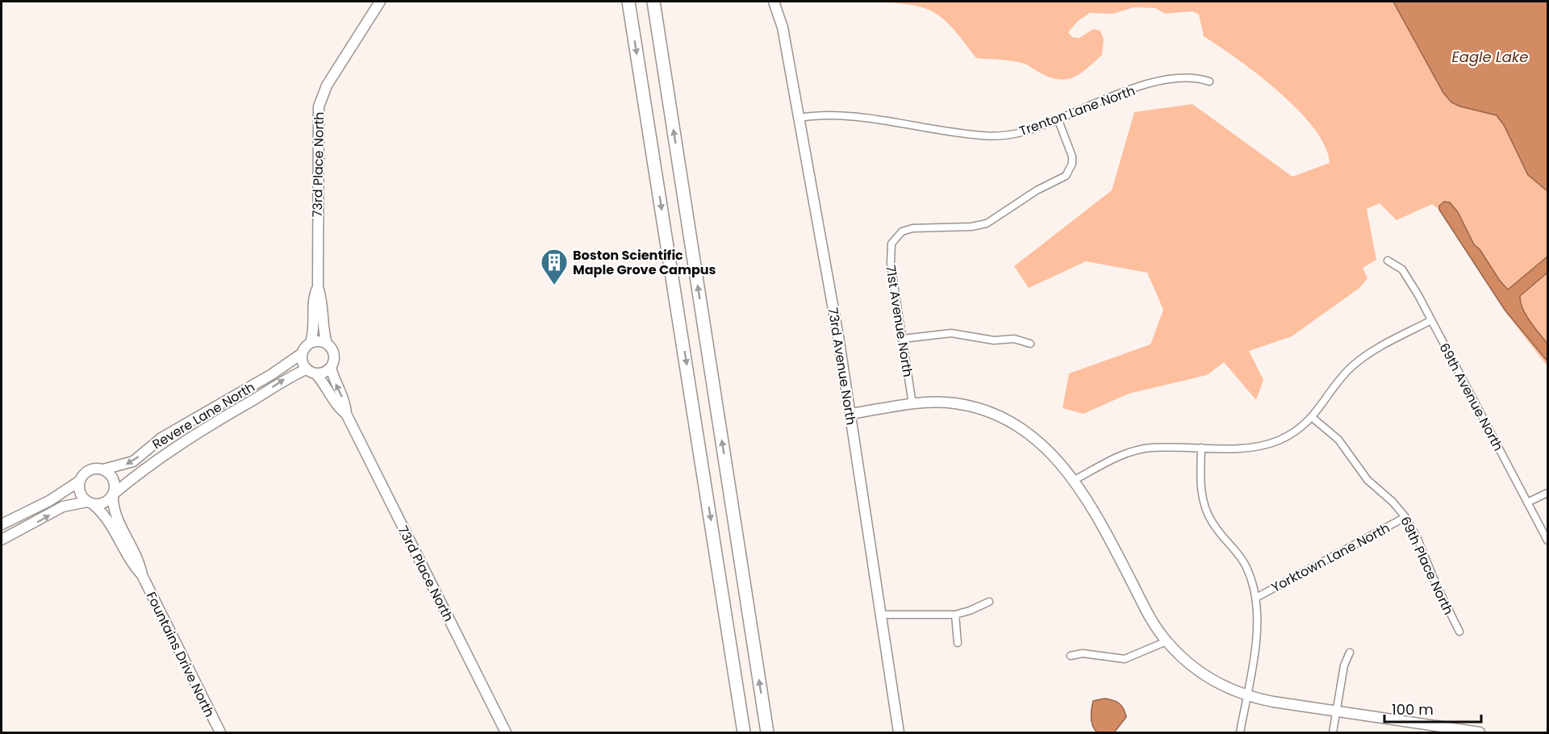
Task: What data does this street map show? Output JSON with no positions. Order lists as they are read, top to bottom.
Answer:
{
  "streets": {
    "street": [
      "Trenton Lane North",
      "73rd Place North",
      "71st Avenue North",
      "73rd Avenue North",
      "69th Avenue North",
      "Revere Lane North",
      "Yorktown Lane North",
      "69th Place North",
      "Fountains Drive North"
    ]
  },
  "crossings": [
    ["Trenton Lane North", "71st Avenue North"],
    ["Trenton Lane North", "73rd Avenue North"],
    ["73rd Place North", "Revere Lane North"],
    ["Revere Lane North", "Fountains Drive North"],
    ["Yorktown Lane North", "69th Place North"]
  ],
  "water": ["Eagle Lake"],
  "places": {
    "building": ["Boston Scientific Maple Grove Campus"]
  },
  "scale_bar": "100 m"
}
